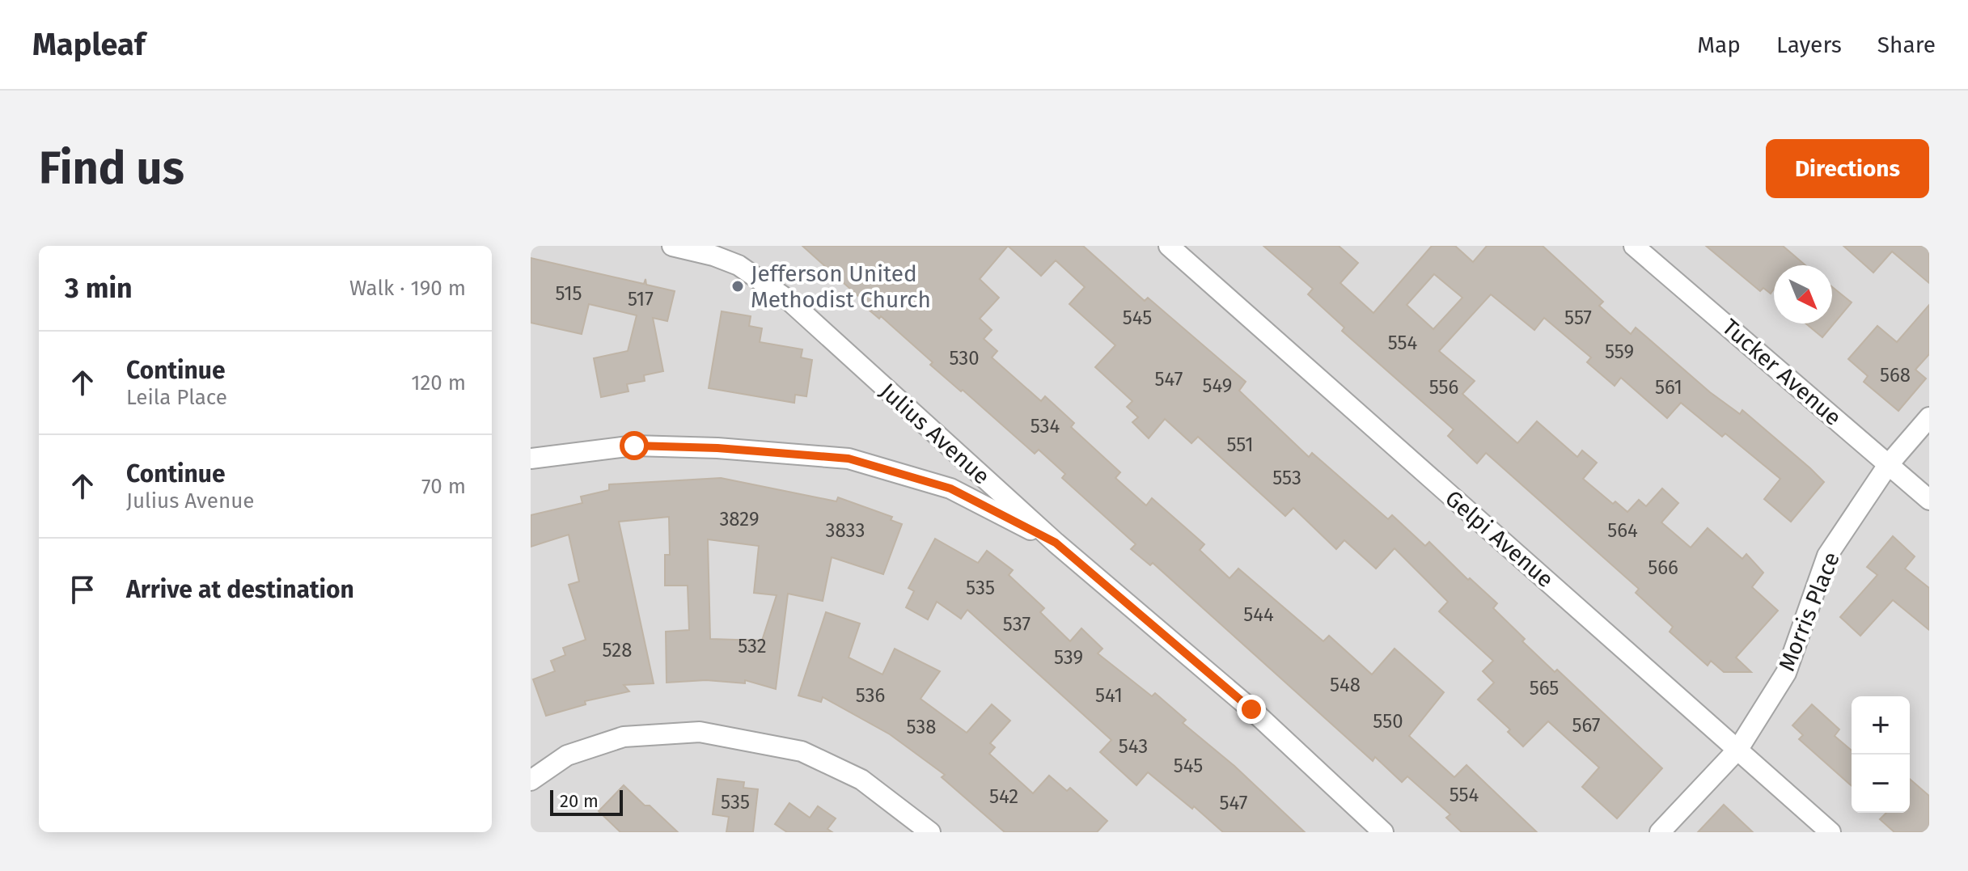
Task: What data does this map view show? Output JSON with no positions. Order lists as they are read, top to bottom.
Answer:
{
  "streets": {
    "street": [
      "Tucker Avenue",
      "Julius Avenue",
      "Gelpi Avenue",
      "Morris Place"
    ]
  },
  "crossings": [
    ["Tucker Avenue", "Morris Place"],
    ["Gelpi Avenue", "Morris Place"]
  ],
  "places": ["Jefferson United Methodist Church"],
  "house_numbers": [
    "515",
    "517",
    "545",
    "557",
    "554",
    "559",
    "530",
    "568",
    "547",
    "549",
    "556",
    "561",
    "534",
    "551",
    "553",
    "3829",
    "3833",
    "564",
    "566",
    "535",
    "544",
    "537",
    "532",
    "528",
    "539",
    "548",
    "565",
    "536",
    "541",
    "550",
    "567",
    "538",
    "543",
    "545",
    "554",
    "542",
    "535",
    "547"
  ],
  "scale_bar": "20 m",
  "north": "bottom right",
  "page": {
    "header": "Mapleaf",
    "nav": ["Map", "Layers", "Share"],
    "buttons": "Directions",
    "title": "Find us",
    "heading": ["3 min", "Walk · 190 m"],
    "list": [
      ["Continue", "Leila Place", "120 m"],
      ["Continue", "Julius Avenue", "70 m"],
      "Arrive at destination"
    ],
    "map_buttons": ["+", "−"],
    "scale": "20 m"
  }
}
